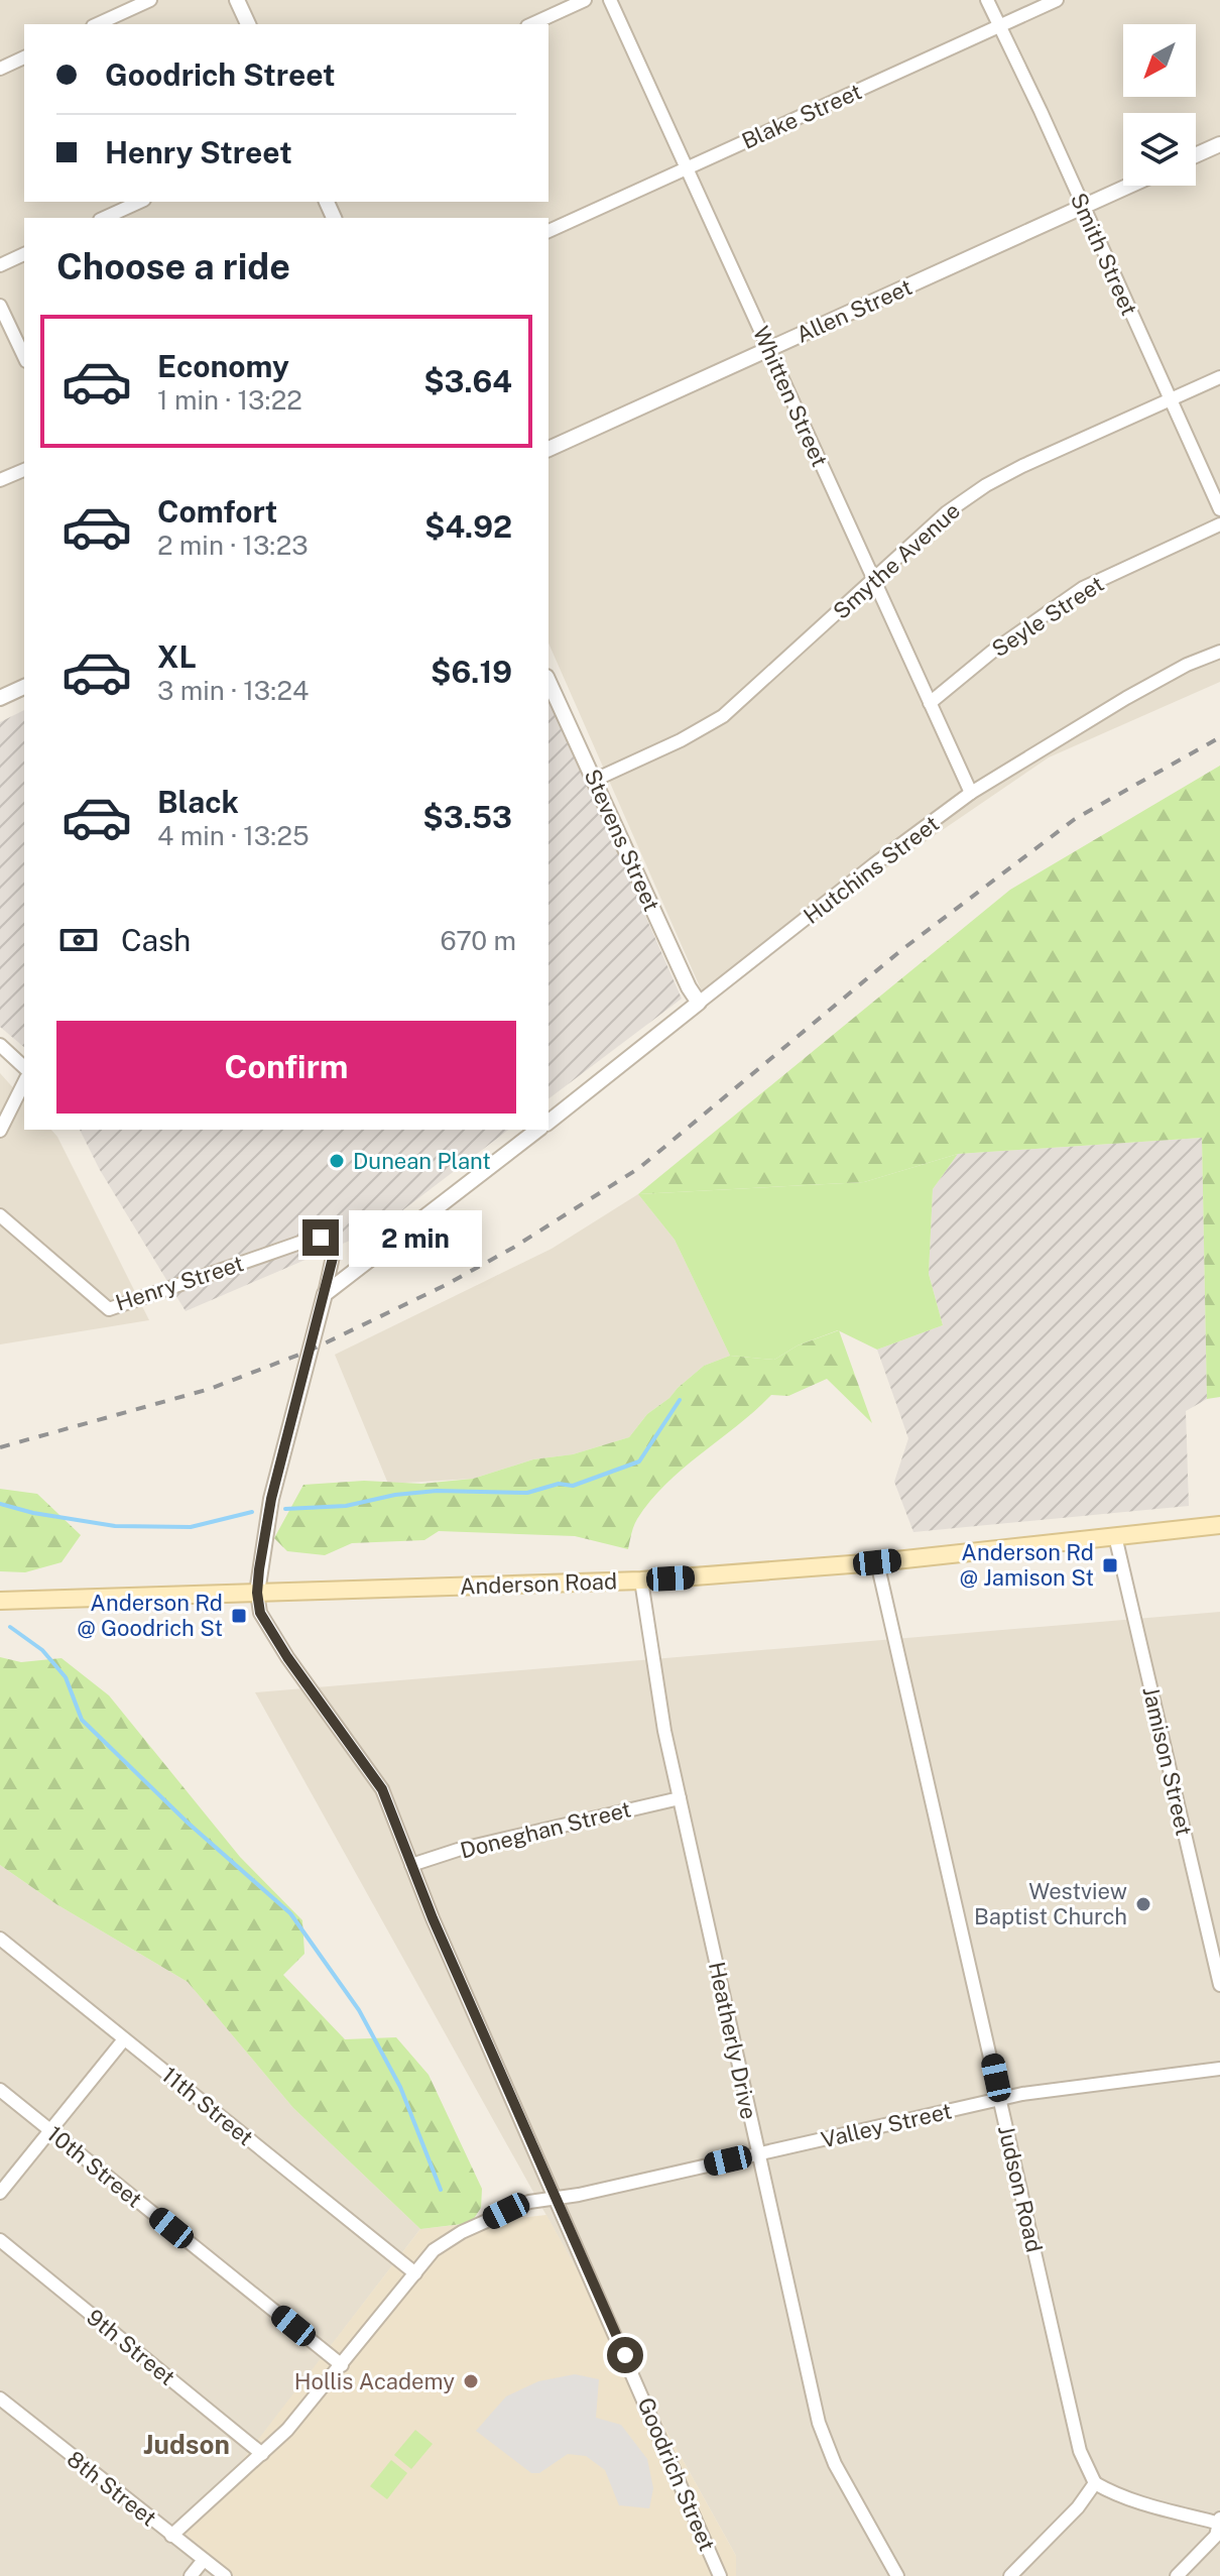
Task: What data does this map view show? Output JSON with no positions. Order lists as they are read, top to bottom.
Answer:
{
  "streets": {
    "main road": ["Anderson Road"],
    "street": [
      "Blake Street",
      "Smith Street",
      "Allen Street",
      "Whitten Street",
      "Smythe Avenue",
      "Seyle Street",
      "Stevens Street",
      "Hutchins Street",
      "Henry Street",
      "Jamison Street",
      "Doneghan Street",
      "Heatherly Drive",
      "11th Street",
      "Valley Street",
      "10th Street",
      "Judson Road",
      "9th Street",
      "Goodrich Street",
      "8th Street"
    ]
  },
  "crossings": [
    ["Blake Street", "Smith Street"],
    ["Blake Street", "Whitten Street"],
    ["Smith Street", "Allen Street"],
    ["Smith Street", "Smythe Avenue"],
    ["Allen Street", "Whitten Street"],
    ["Whitten Street", "Smythe Avenue"],
    ["Whitten Street", "Seyle Street"],
    ["Whitten Street", "Hutchins Street"],
    ["Smythe Avenue", "Stevens Street"],
    ["Stevens Street", "Hutchins Street"],
    ["Anderson Road", "Jamison Street"],
    ["Anderson Road", "Heatherly Drive"],
    ["Anderson Road", "Judson Road"],
    ["Anderson Road", "Goodrich Street"],
    ["Doneghan Street", "Heatherly Drive"],
    ["Doneghan Street", "Goodrich Street"],
    ["Heatherly Drive", "Valley Street"],
    ["11th Street", "Valley Street"],
    ["Valley Street", "10th Street"],
    ["Valley Street", "Judson Road"],
    ["Valley Street", "9th Street"],
    ["Valley Street", "Goodrich Street"],
    ["Valley Street", "8th Street"]
  ],
  "districts": ["Judson"],
  "places": {
    "other": ["Dunean Plant", "Westview Baptist Church", "Hollis Academy"],
    "transit": ["Anderson Rd @ Jamison St", "Anderson Rd @ Goodrich St"]
  },
  "north": "bottom left",
  "page": {
    "banner": ["Goodrich Street", "Henry Street"],
    "heading": "Choose a ride",
    "list": [
      {
        "name": "Economy",
        "note": "1 min · 13:22",
        "value": "$3.64"
      },
      {
        "name": "Comfort",
        "note": "2 min · 13:23",
        "value": "$4.92"
      },
      {
        "name": "XL",
        "note": "3 min · 13:24",
        "value": "$6.19"
      },
      {
        "name": "Black",
        "note": "4 min · 13:25",
        "value": "$3.53"
      }
    ],
    "pay": ["Cash", "670 m"],
    "buttons": "Confirm",
    "bubble": "2 min"
  }
}
